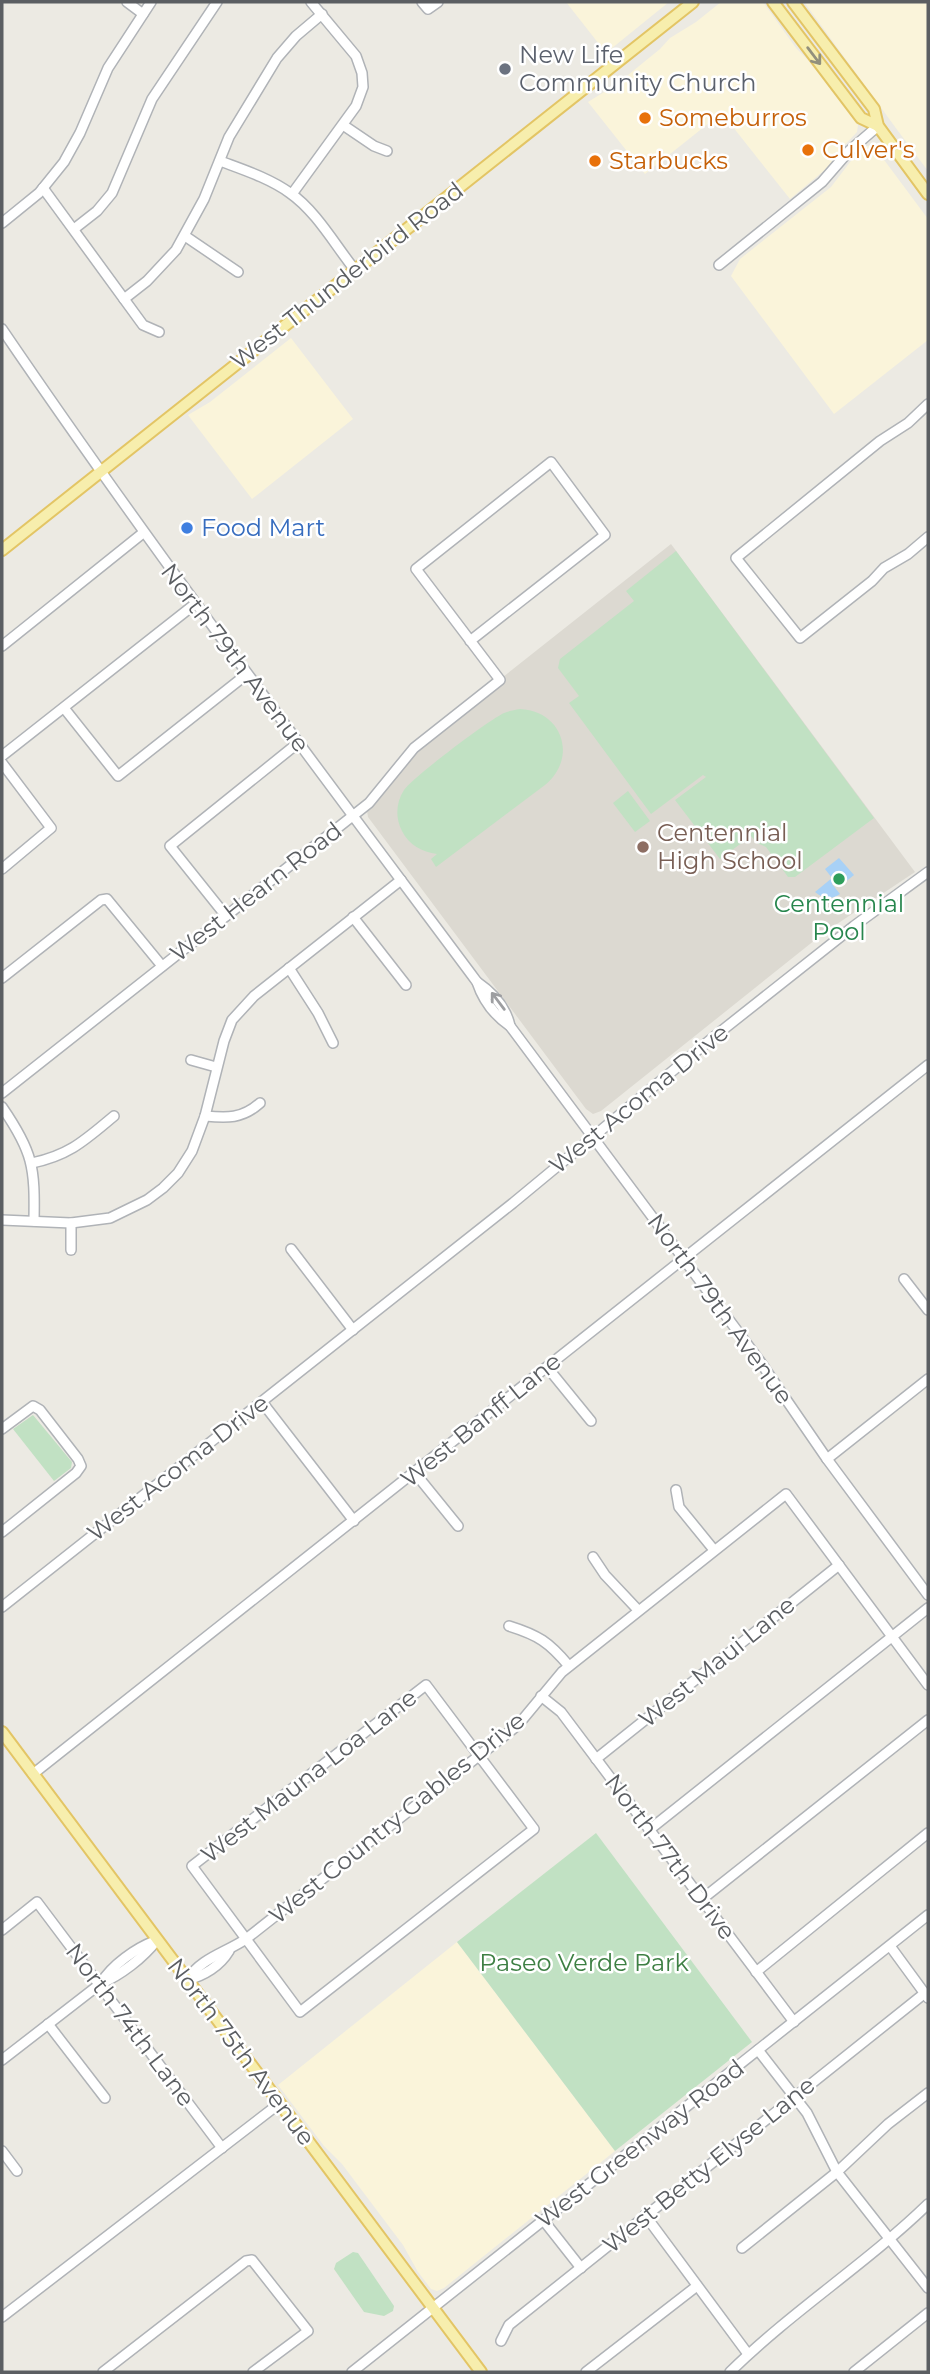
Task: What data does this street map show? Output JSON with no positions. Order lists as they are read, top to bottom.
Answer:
{
  "streets": {
    "main road": ["West Thunderbird Road", "North 75th Avenue"],
    "street": [
      "North 79th Avenue",
      "West Hearn Road",
      "West Acoma Drive",
      "West Banff Lane",
      "West Maui Lane",
      "West Mauna Loa Lane",
      "West Country Gables Drive",
      "North 77th Drive",
      "North 74th Lane",
      "West Greenway Road",
      "West Betty Elyse Lane"
    ]
  },
  "crossings": [
    ["West Thunderbird Road", "North 79th Avenue"],
    ["North 79th Avenue", "West Hearn Road"],
    ["North 79th Avenue", "West Acoma Drive"],
    ["North 79th Avenue", "West Banff Lane"],
    ["West Banff Lane", "North 75th Avenue"],
    ["West Maui Lane", "West Country Gables Drive"],
    ["West Maui Lane", "North 77th Drive"],
    ["West Mauna Loa Lane", "West Country Gables Drive"],
    ["West Country Gables Drive", "North 77th Drive"],
    ["West Country Gables Drive", "North 75th Avenue"],
    ["North 77th Drive", "West Greenway Road"],
    ["North 75th Avenue", "West Greenway Road"]
  ],
  "parks": ["Paseo Verde Park"],
  "places": [
    "New Life Community Church",
    "Someburros",
    "Culver's",
    "Starbucks",
    "Food Mart",
    "Centennial High School",
    "Centennial Pool"
  ]
}
